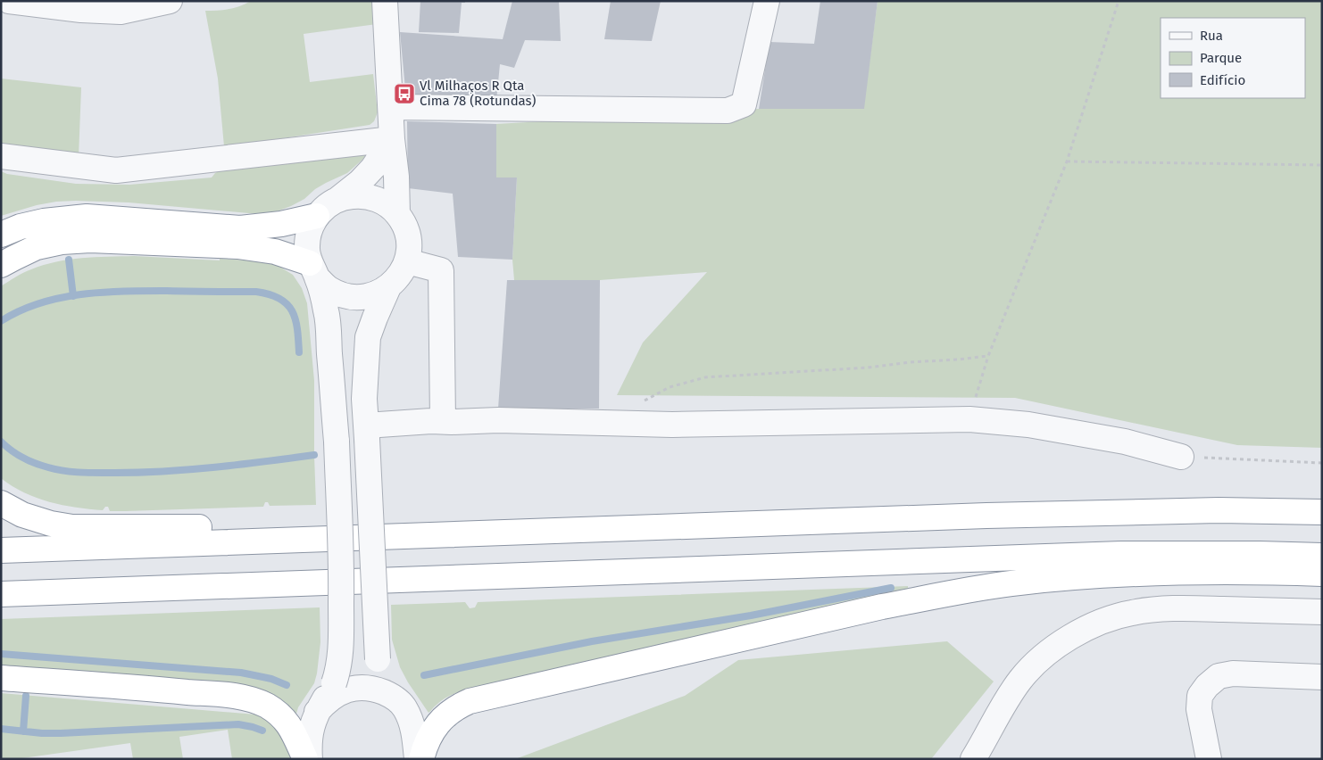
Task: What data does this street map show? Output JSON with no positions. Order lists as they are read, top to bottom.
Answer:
{
  "places": {
    "bus stop": ["Vl Milhaços R Qta Cima 78 (Rotundas)"]
  },
  "legend": ["Rua", "Parque", "Edifício"]
}
